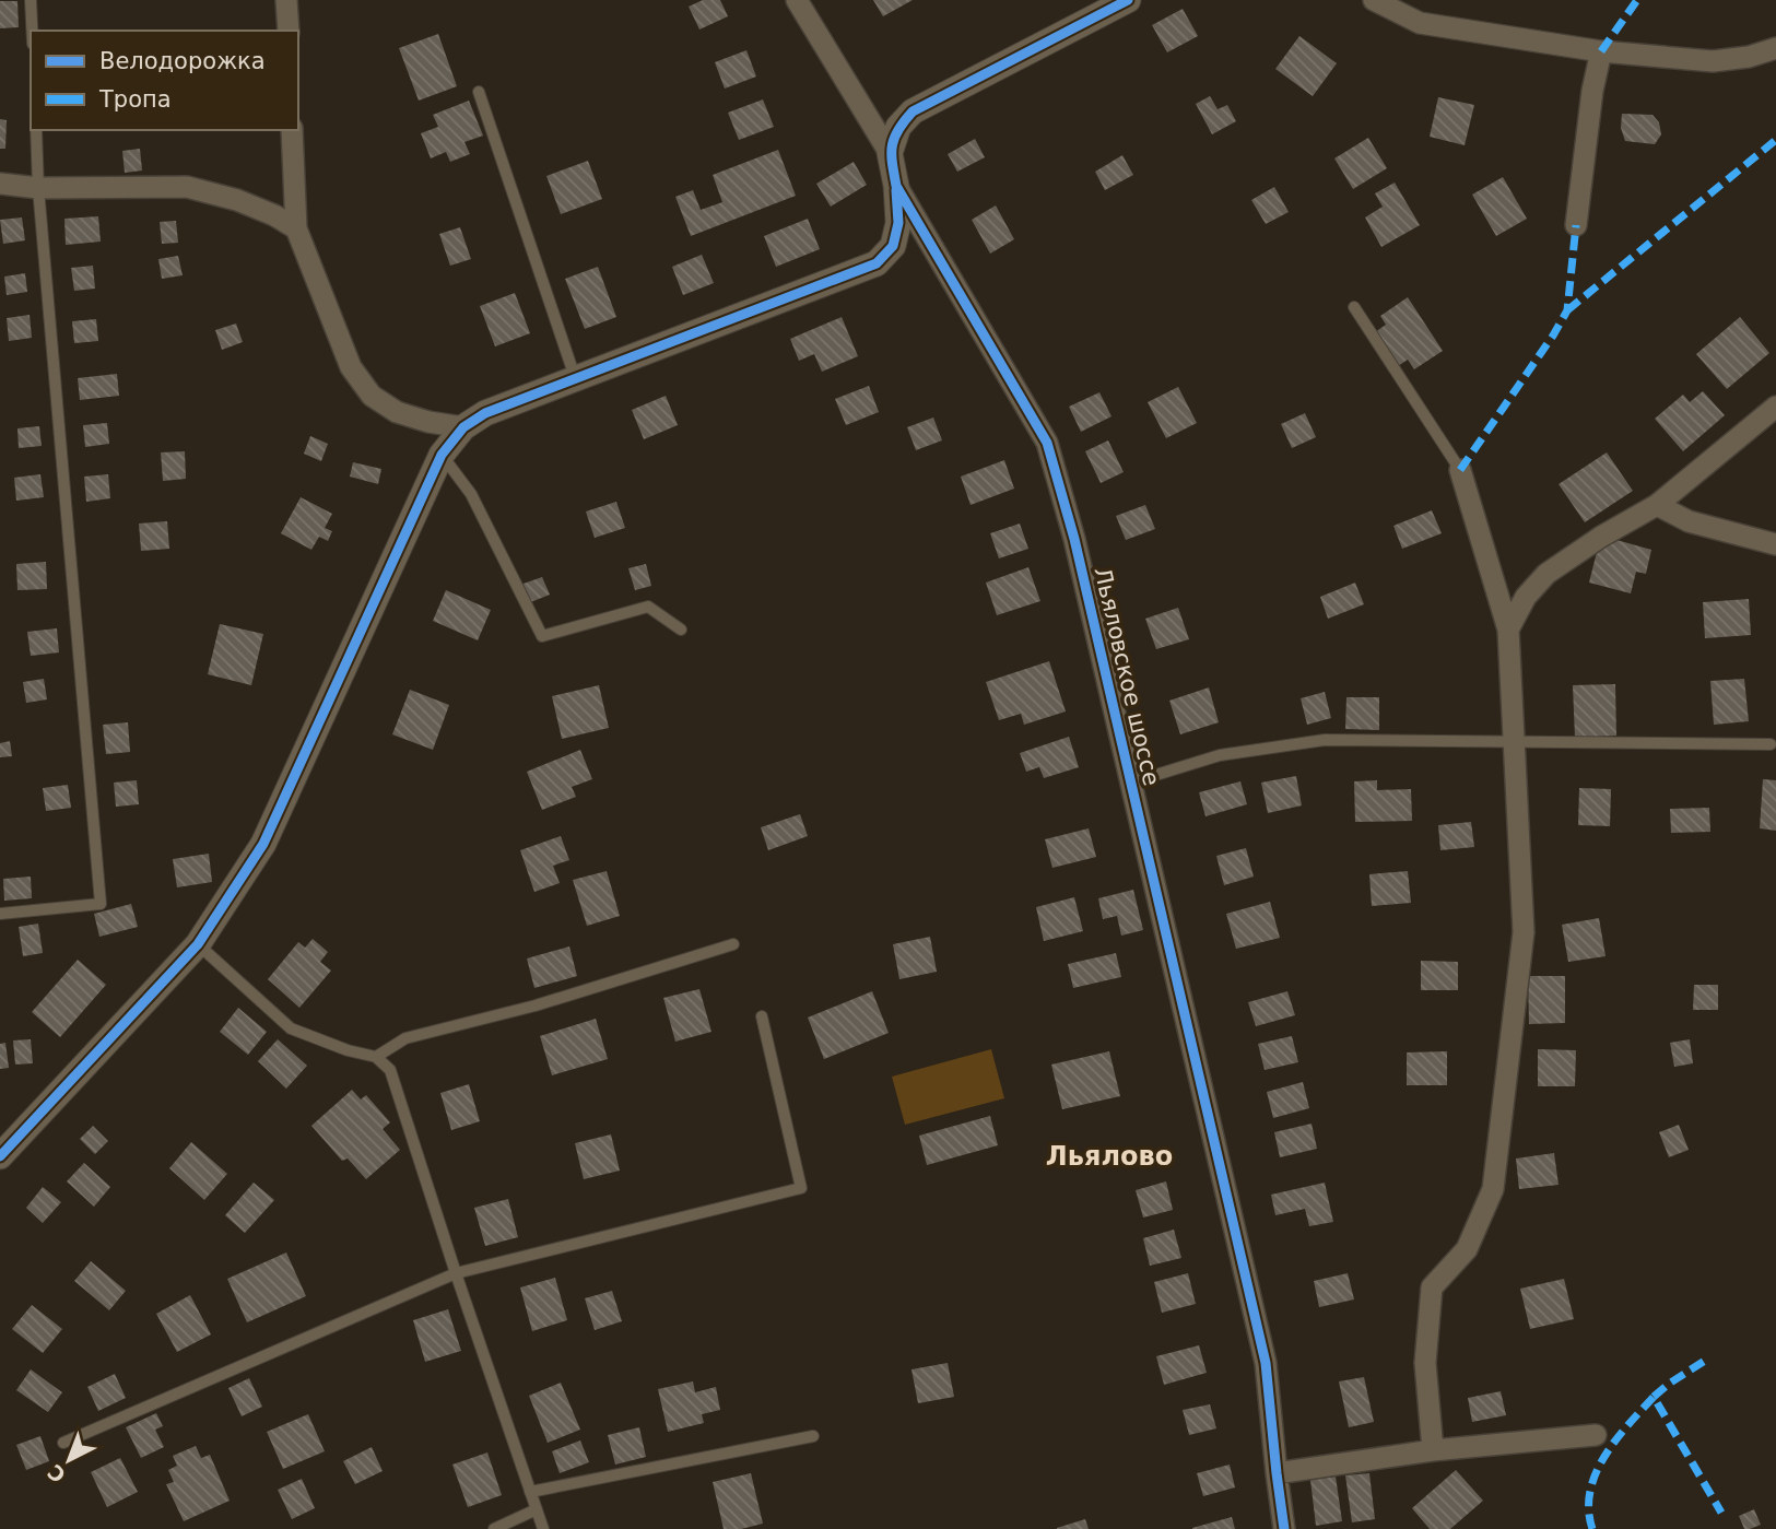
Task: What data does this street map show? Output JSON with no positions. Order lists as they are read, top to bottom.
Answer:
{
  "streets": {
    "street": ["Льяловское шоссе"]
  },
  "districts": ["Льялово"],
  "legend": ["Велодорожка", "Тропа"],
  "north": "bottom left"
}
